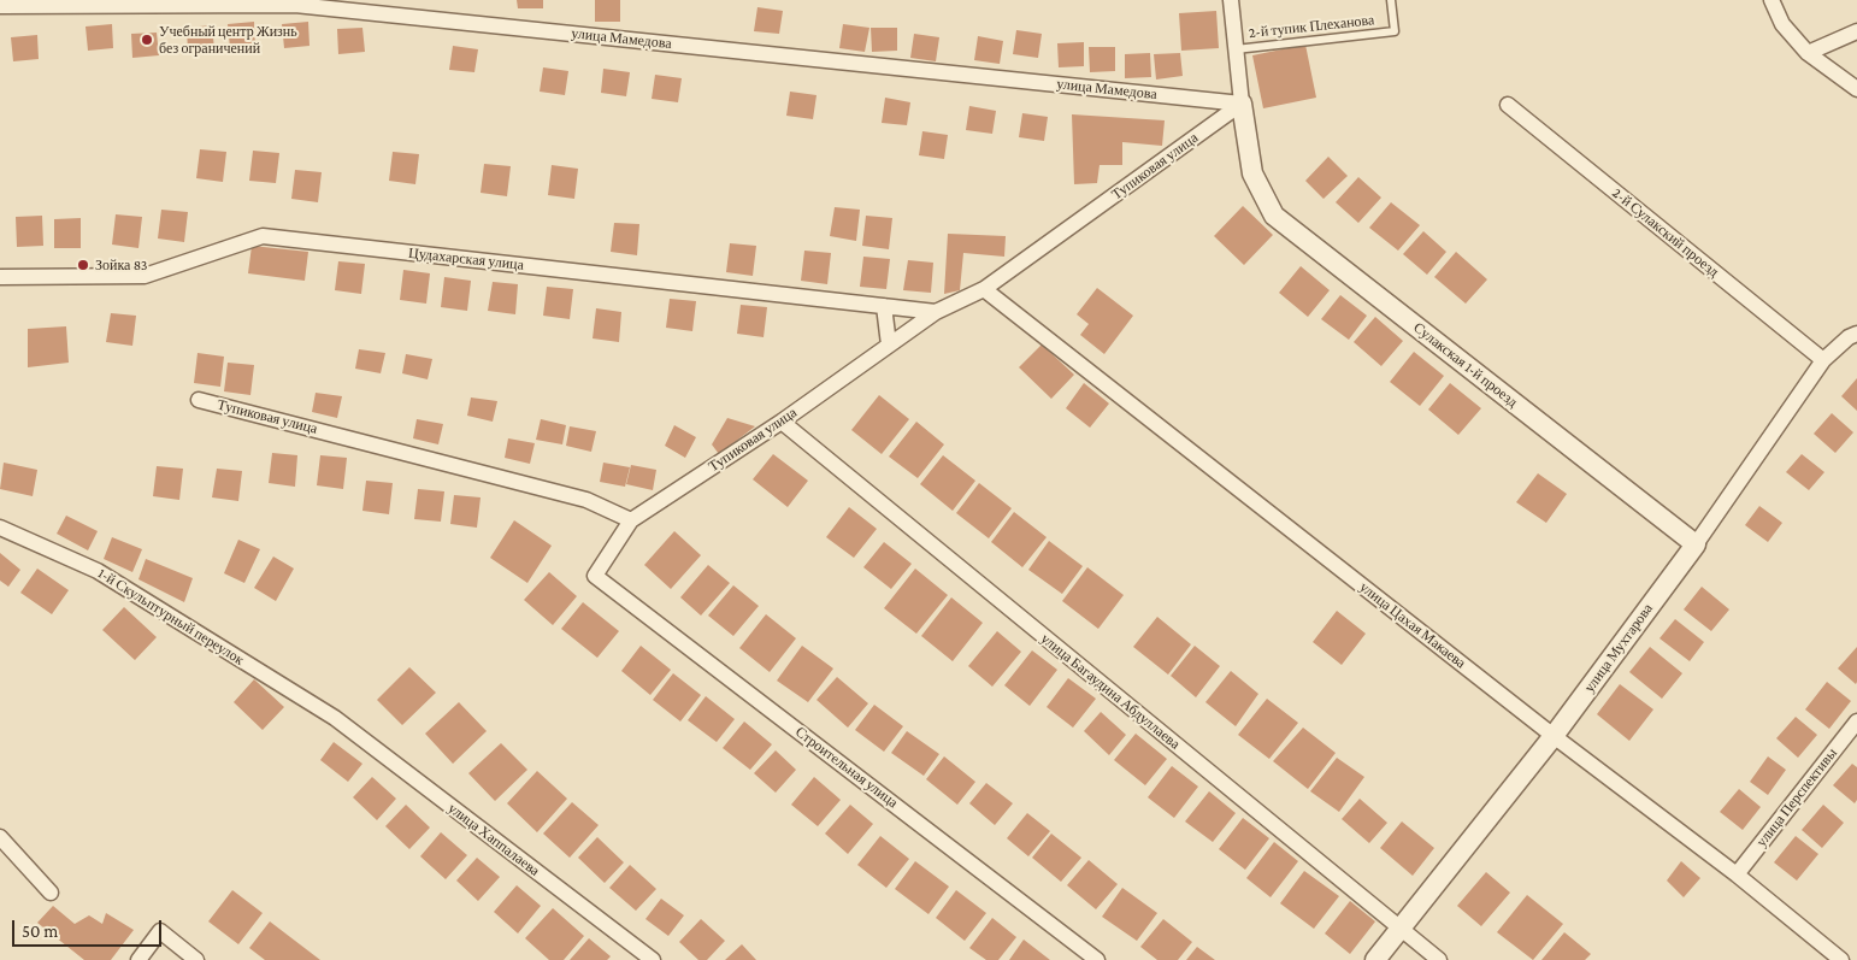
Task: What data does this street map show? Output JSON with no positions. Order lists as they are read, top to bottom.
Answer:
{
  "streets": {
    "street": [
      "улица Мамедова",
      "Тупиковая улица",
      "2-й Сулакский проезд",
      "Цудахарская улица",
      "Сулакская 1-й проезд",
      "1-й Скульптурный переулок",
      "улица Цахая Макаева",
      "улица Мухтарова",
      "улица Багаудина Абдуллаева",
      "Строительная улица",
      "улица Перспективы",
      "улица Хаппалаева"
    ],
    "lane": ["2-й тупик Плеханова"]
  },
  "crossings": [
    ["улица Мамедова", "Тупиковая улица"],
    ["улица Мамедова", "Сулакская 1-й проезд"],
    ["Тупиковая улица", "Цудахарская улица"],
    ["Тупиковая улица", "Сулакская 1-й проезд"],
    ["Тупиковая улица", "улица Цахая Макаева"],
    ["Тупиковая улица", "улица Багаудина Абдуллаева"],
    ["Тупиковая улица", "Строительная улица"],
    ["2-й Сулакский проезд", "улица Мухтарова"],
    ["Сулакская 1-й проезд", "улица Мухтарова"],
    ["1-й Скульптурный переулок", "улица Хаппалаева"],
    ["улица Цахая Макаева", "улица Мухтарова"],
    ["улица Цахая Макаева", "улица Перспективы"],
    ["улица Мухтарова", "улица Багаудина Абдуллаева"]
  ],
  "places": ["Учебный центр Жизнь без ограничений", "Зойка 83"],
  "scale_bar": "50 m"
}
